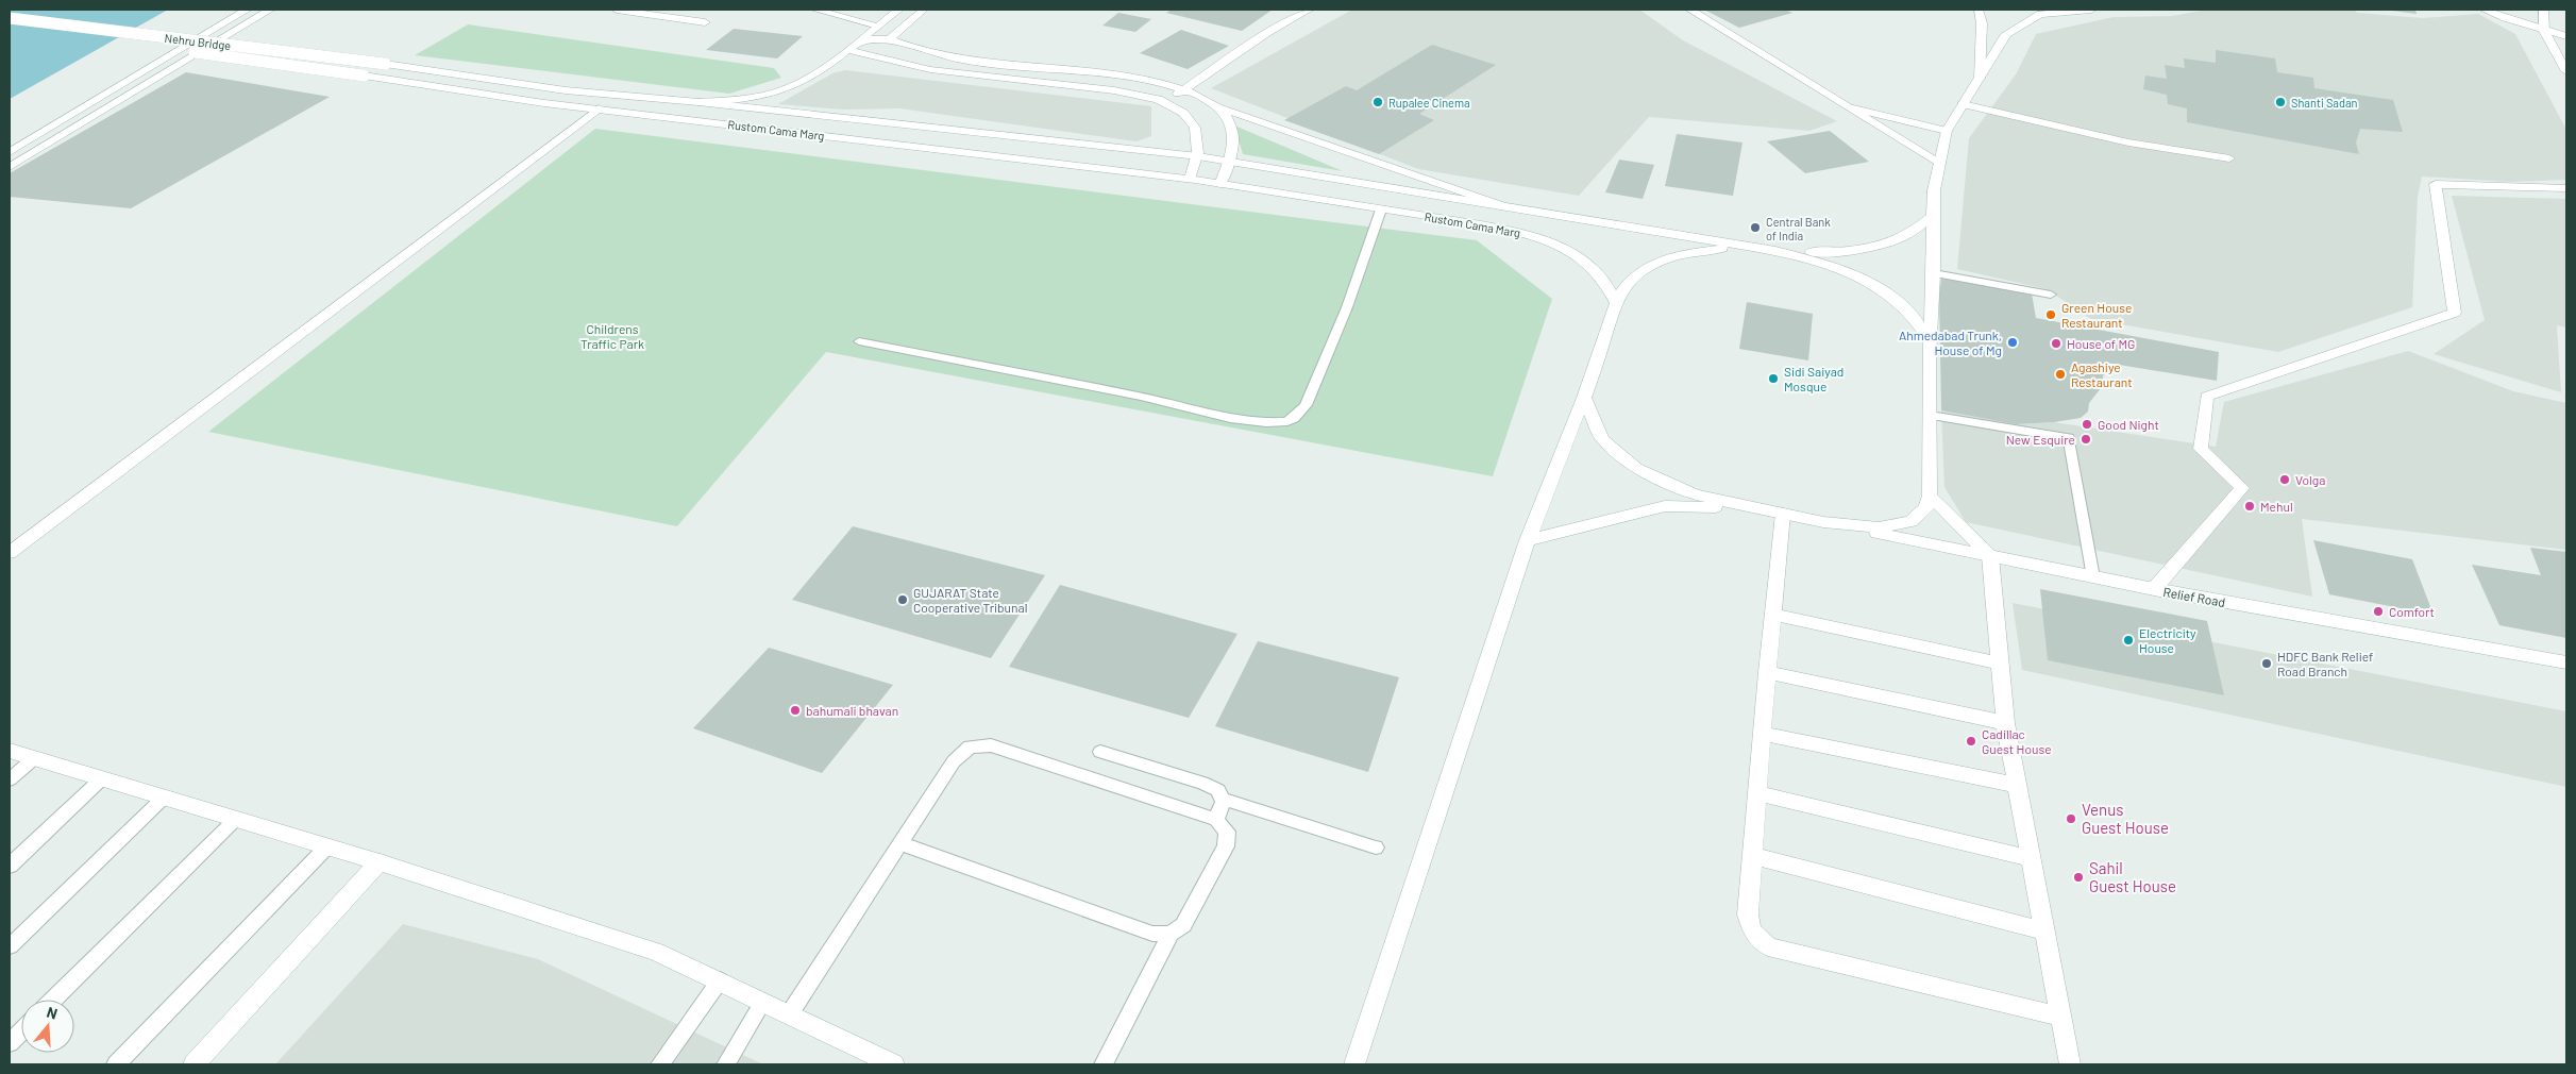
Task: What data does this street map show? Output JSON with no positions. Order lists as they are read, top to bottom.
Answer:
{
  "streets": {
    "main road": ["Nehru Bridge", "Rustom Cama Marg", "Relief Road"]
  },
  "crossings": [
    ["Nehru Bridge", "Rustom Cama Marg"]
  ],
  "parks": ["Childrens Traffic Park"],
  "places": [
    "Rupalee Cinema",
    "Shanti Sadan",
    "Central Bank of India",
    "Green House Restaurant",
    "Ahmedabad Trunk, House of Mg",
    "House of MG",
    "Agashiye Restaurant",
    "Sidi Saiyad Mosque",
    "Good Night",
    "New Esquire",
    "Volga",
    "Mehul",
    "GUJARAT State Cooperative Tribunal",
    "Comfort",
    "Electricity House",
    "HDFC Bank Relief Road Branch",
    "bahumali bhavan",
    "Cadillac Guest House",
    "Venus Guest House",
    "Sahil Guest House"
  ],
  "north": "top"
}
